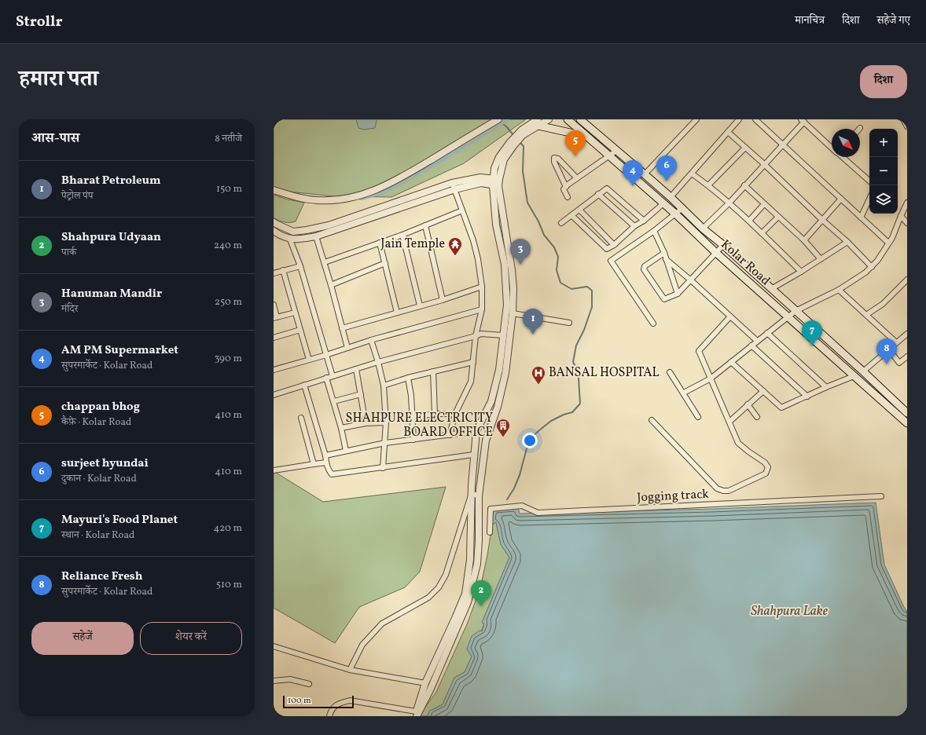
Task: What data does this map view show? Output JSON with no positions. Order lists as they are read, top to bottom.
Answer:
{
  "streets": {
    "main road": ["Kolar Road"],
    "street": ["Jogging track"]
  },
  "water": ["Shahpura Lake"],
  "places": {
    "temple": ["Jain Temple"],
    "hospital": ["BANSAL HOSPITAL"],
    "building": ["SHAHPURE ELECTRICITY BOARD OFFICE"]
  },
  "scale_bar": "100 m",
  "north": "bottom right",
  "page": {
    "header": "Strollr",
    "nav": ["मानचित्र", "दिशा", "सहेजे गए"],
    "title": "हमारा पता",
    "buttons": [
      "दिशा",
      ["सहेजें", "शेयर करें"]
    ],
    "heading": ["आस-पास", "8 नतीजे"],
    "map_buttons": ["+", "−"],
    "pins": [
      "5",
      "6",
      "4",
      "3",
      "1",
      "7",
      "8",
      "2"
    ],
    "list": [
      {
        "mark": "1",
        "name": "Bharat Petroleum",
        "note": "पेट्रोल पंप",
        "value": "150 m"
      },
      {
        "mark": "2",
        "name": "Shahpura Udyaan",
        "note": "पार्क",
        "value": "240 m"
      },
      {
        "mark": "3",
        "name": "Hanuman Mandir",
        "note": "मंदिर",
        "value": "250 m"
      },
      {
        "mark": "4",
        "name": "AM PM Supermarket",
        "note": "सुपरमार्केट · Kolar Road",
        "value": "390 m"
      },
      {
        "mark": "5",
        "name": "chappan bhog",
        "note": "कैफ़े · Kolar Road",
        "value": "410 m"
      },
      {
        "mark": "6",
        "name": "surjeet hyundai",
        "note": "दुकान · Kolar Road",
        "value": "410 m"
      },
      {
        "mark": "7",
        "name": "Mayuri's Food Planet",
        "note": "स्थान · Kolar Road",
        "value": "420 m"
      },
      {
        "mark": "8",
        "name": "Reliance Fresh",
        "note": "सुपरमार्केट · Kolar Road",
        "value": "510 m"
      }
    ],
    "scale": "100 m"
  }
}
